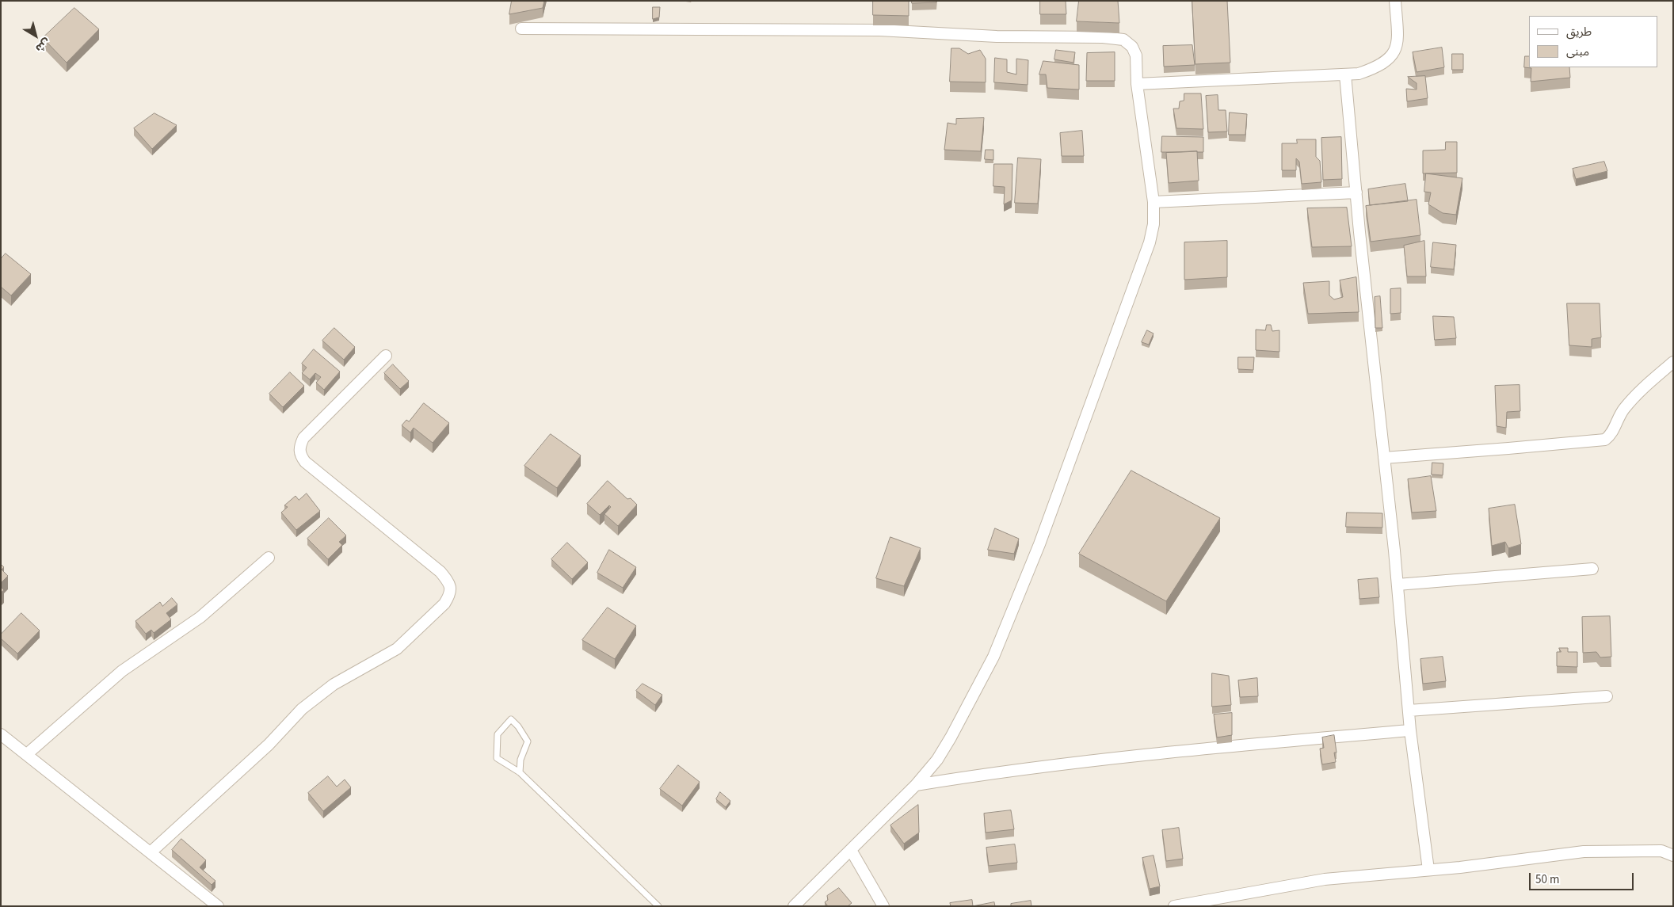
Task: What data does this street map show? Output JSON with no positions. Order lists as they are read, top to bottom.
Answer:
{
  "legend": ["طريق", "مبنى"],
  "scale_bar": "50 m",
  "north": "bottom right"
}
